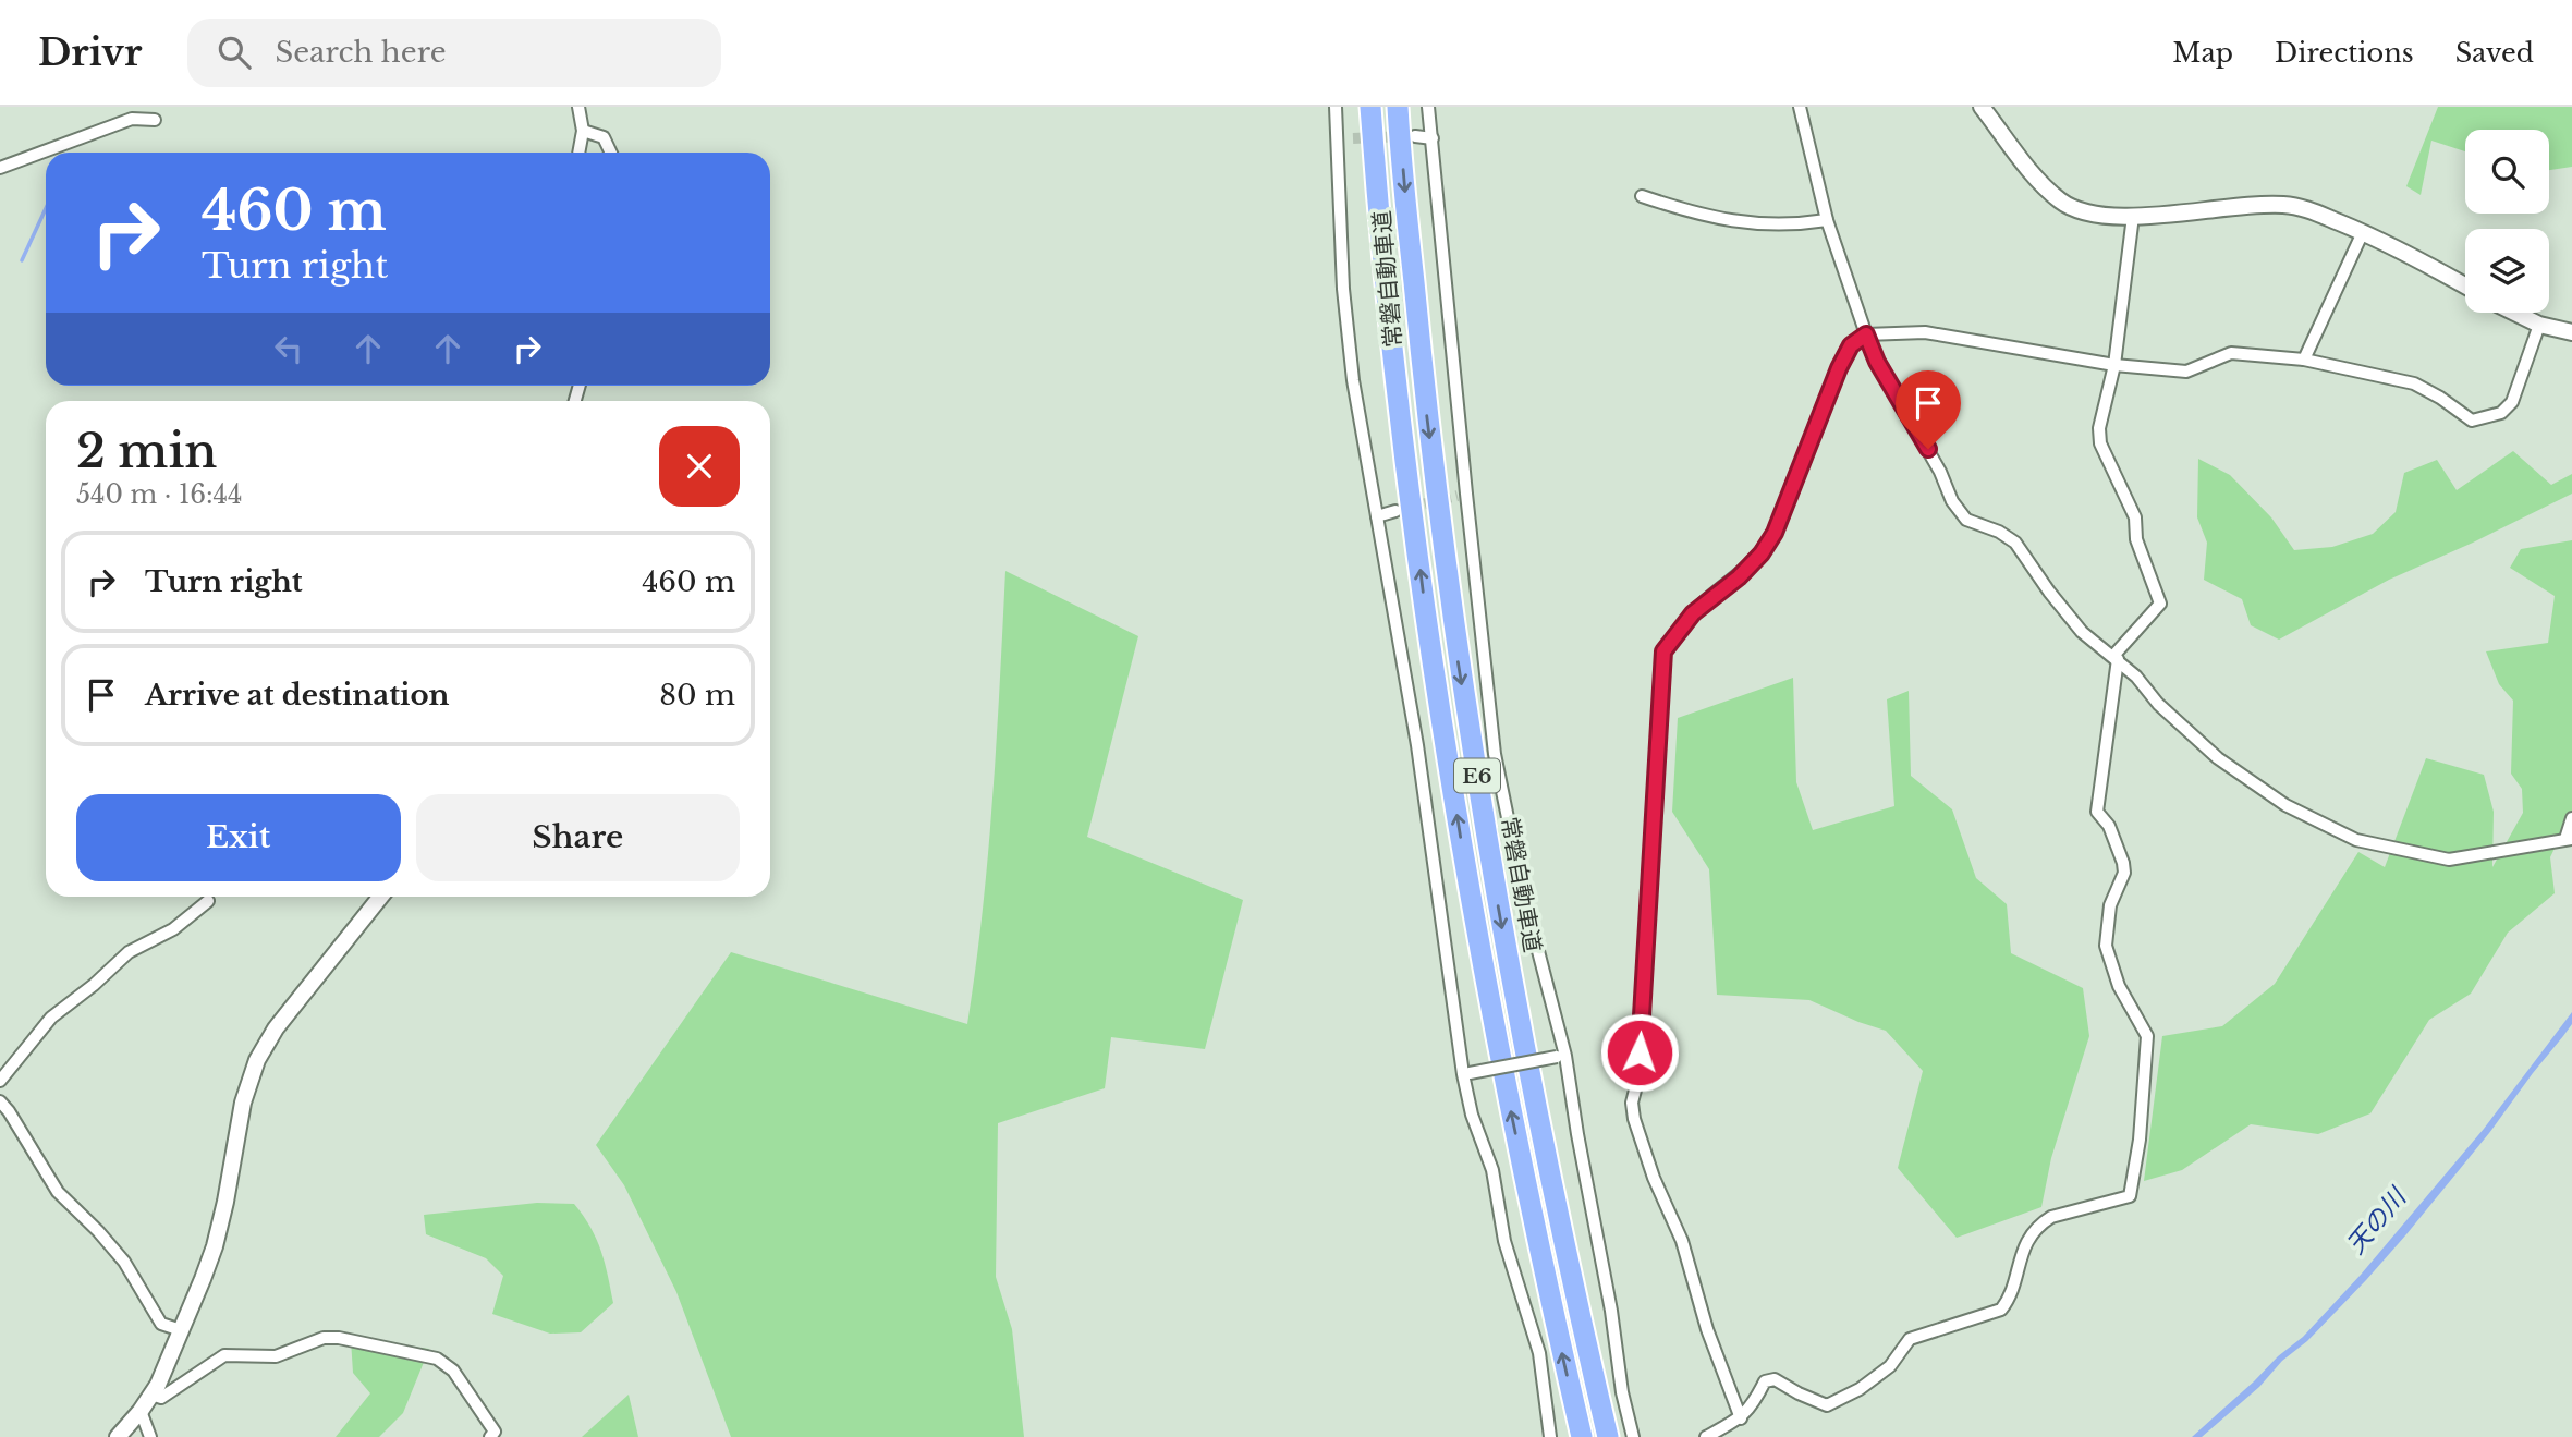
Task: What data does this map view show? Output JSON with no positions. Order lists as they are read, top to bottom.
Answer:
{
  "streets": {
    "highway": ["常磐自動車道", "E6"]
  },
  "water": ["天の川"],
  "page": {
    "header": "Drivr",
    "search": "Search here",
    "nav": ["Map", "Directions", "Saved"],
    "turn": ["460 m", "Turn right"],
    "heading": ["2 min", "540 m · 16:44"],
    "list": [
      {
        "name": "Turn right",
        "value": "460 m"
      },
      {
        "name": "Arrive at destination",
        "value": "80 m"
      }
    ],
    "buttons": ["Exit", "Share"]
  }
}
